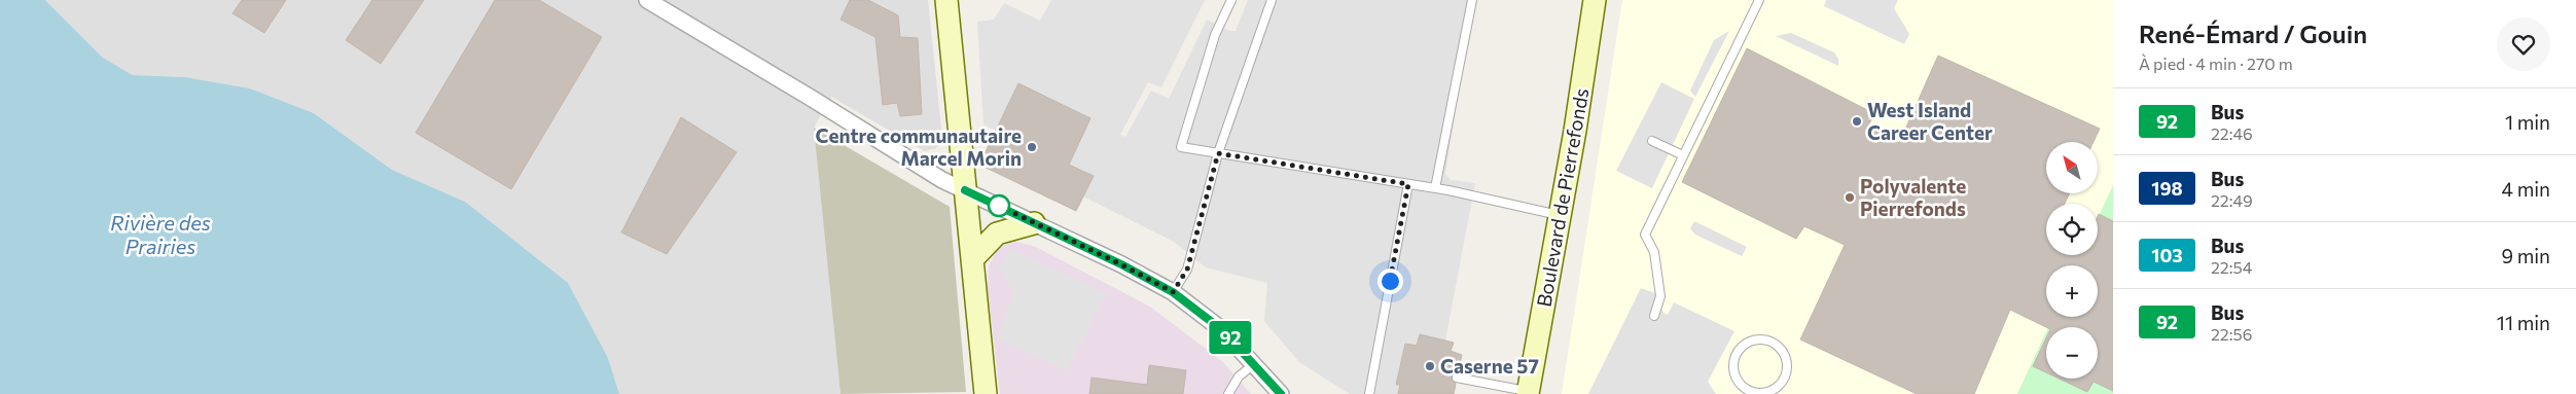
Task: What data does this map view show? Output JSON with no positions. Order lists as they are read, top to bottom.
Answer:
{
  "streets": {
    "street": ["Boulevard de Pierrefonds"]
  },
  "water": ["Rivière des Prairies"],
  "places": [
    "West Island Career Center",
    "Centre communautaire Marcel Morin",
    "Polyvalente Pierrefonds",
    "Caserne 57"
  ],
  "lines": ["bus line 92"],
  "north": "top left",
  "page": {
    "on_map": "92",
    "heading": ["René-Émard / Gouin", "À pied · 4 min · 270 m"],
    "list": [
      {
        "mark": "92",
        "name": "Bus",
        "note": "22:46",
        "value": "1 min"
      },
      {
        "mark": "198",
        "name": "Bus",
        "note": "22:49",
        "value": "4 min"
      },
      {
        "mark": "103",
        "name": "Bus",
        "note": "22:54",
        "value": "9 min"
      },
      {
        "mark": "92",
        "name": "Bus",
        "note": "22:56",
        "value": "11 min"
      }
    ],
    "map_buttons": ["+", "−"]
  }
}
